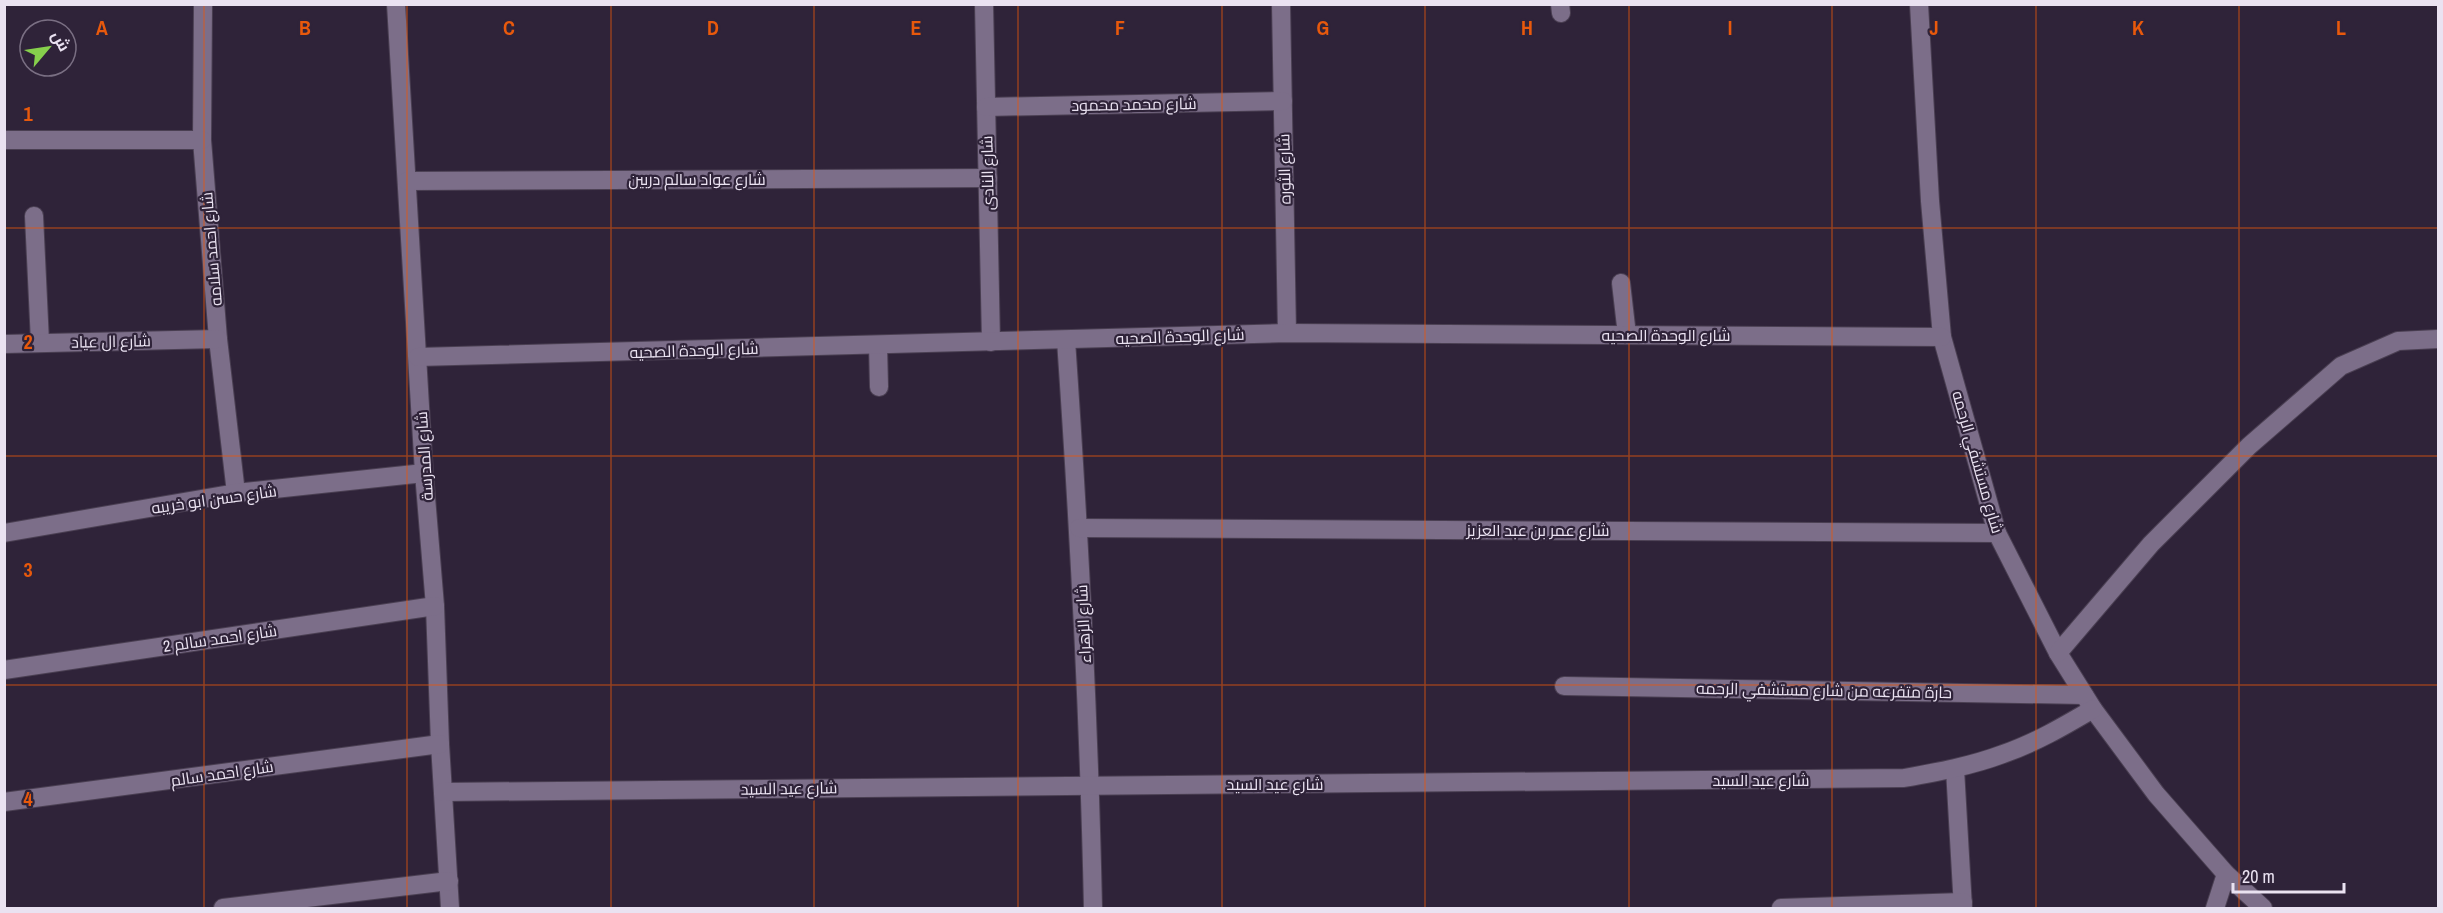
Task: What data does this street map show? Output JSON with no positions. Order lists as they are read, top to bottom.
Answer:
{
  "streets": {
    "street": [
      "شارع محمد محمود",
      "شارع الثوره",
      "شارع النادى",
      "شارع عواد سالم دربين",
      "شارع احمد سلامه",
      "شارع الوحدة الصحيه",
      "شارع ال عياد",
      "شارع المدرسة",
      "شارع مستشفي الرحمه",
      "شارع حسن ابو خريبه",
      "شارع عمر بن عبد العزيز",
      "شارع الزهراء",
      "شارع احمد سالم 2",
      "حارة متفرعه من شارع مستشفي الرحمه",
      "شارع احمد سالم",
      "شارع عيد السيد"
    ]
  },
  "crossings": [
    ["شارع محمد محمود", "شارع الثوره"],
    ["شارع محمد محمود", "شارع النادى"],
    ["شارع الثوره", "شارع الوحدة الصحيه"],
    ["شارع النادى", "شارع عواد سالم دربين"],
    ["شارع النادى", "شارع الوحدة الصحيه"],
    ["شارع عواد سالم دربين", "شارع المدرسة"],
    ["شارع احمد سلامه", "شارع ال عياد"],
    ["شارع احمد سلامه", "شارع حسن ابو خريبه"],
    ["شارع الوحدة الصحيه", "شارع المدرسة"],
    ["شارع الوحدة الصحيه", "شارع مستشفي الرحمه"],
    ["شارع الوحدة الصحيه", "شارع الزهراء"],
    ["شارع المدرسة", "شارع حسن ابو خريبه"],
    ["شارع المدرسة", "شارع احمد سالم 2"],
    ["شارع المدرسة", "شارع احمد سالم"],
    ["شارع المدرسة", "شارع عيد السيد"],
    ["شارع مستشفي الرحمه", "شارع عمر بن عبد العزيز"],
    ["شارع مستشفي الرحمه", "حارة متفرعه من شارع مستشفي الرحمه"],
    ["شارع مستشفي الرحمه", "شارع عيد السيد"],
    ["شارع عمر بن عبد العزيز", "شارع الزهراء"],
    ["شارع الزهراء", "شارع عيد السيد"],
    ["حارة متفرعه من شارع مستشفي الرحمه", "شارع عيد السيد"]
  ],
  "scale_bar": "20 m",
  "north": "top right",
  "grid": {
    "columns": [
      "A",
      "B",
      "C",
      "D",
      "E",
      "F",
      "G",
      "H",
      "I",
      "J",
      "K",
      "L"
    ],
    "rows": [
      "1",
      "2",
      "3",
      "4"
    ]
  }
}
